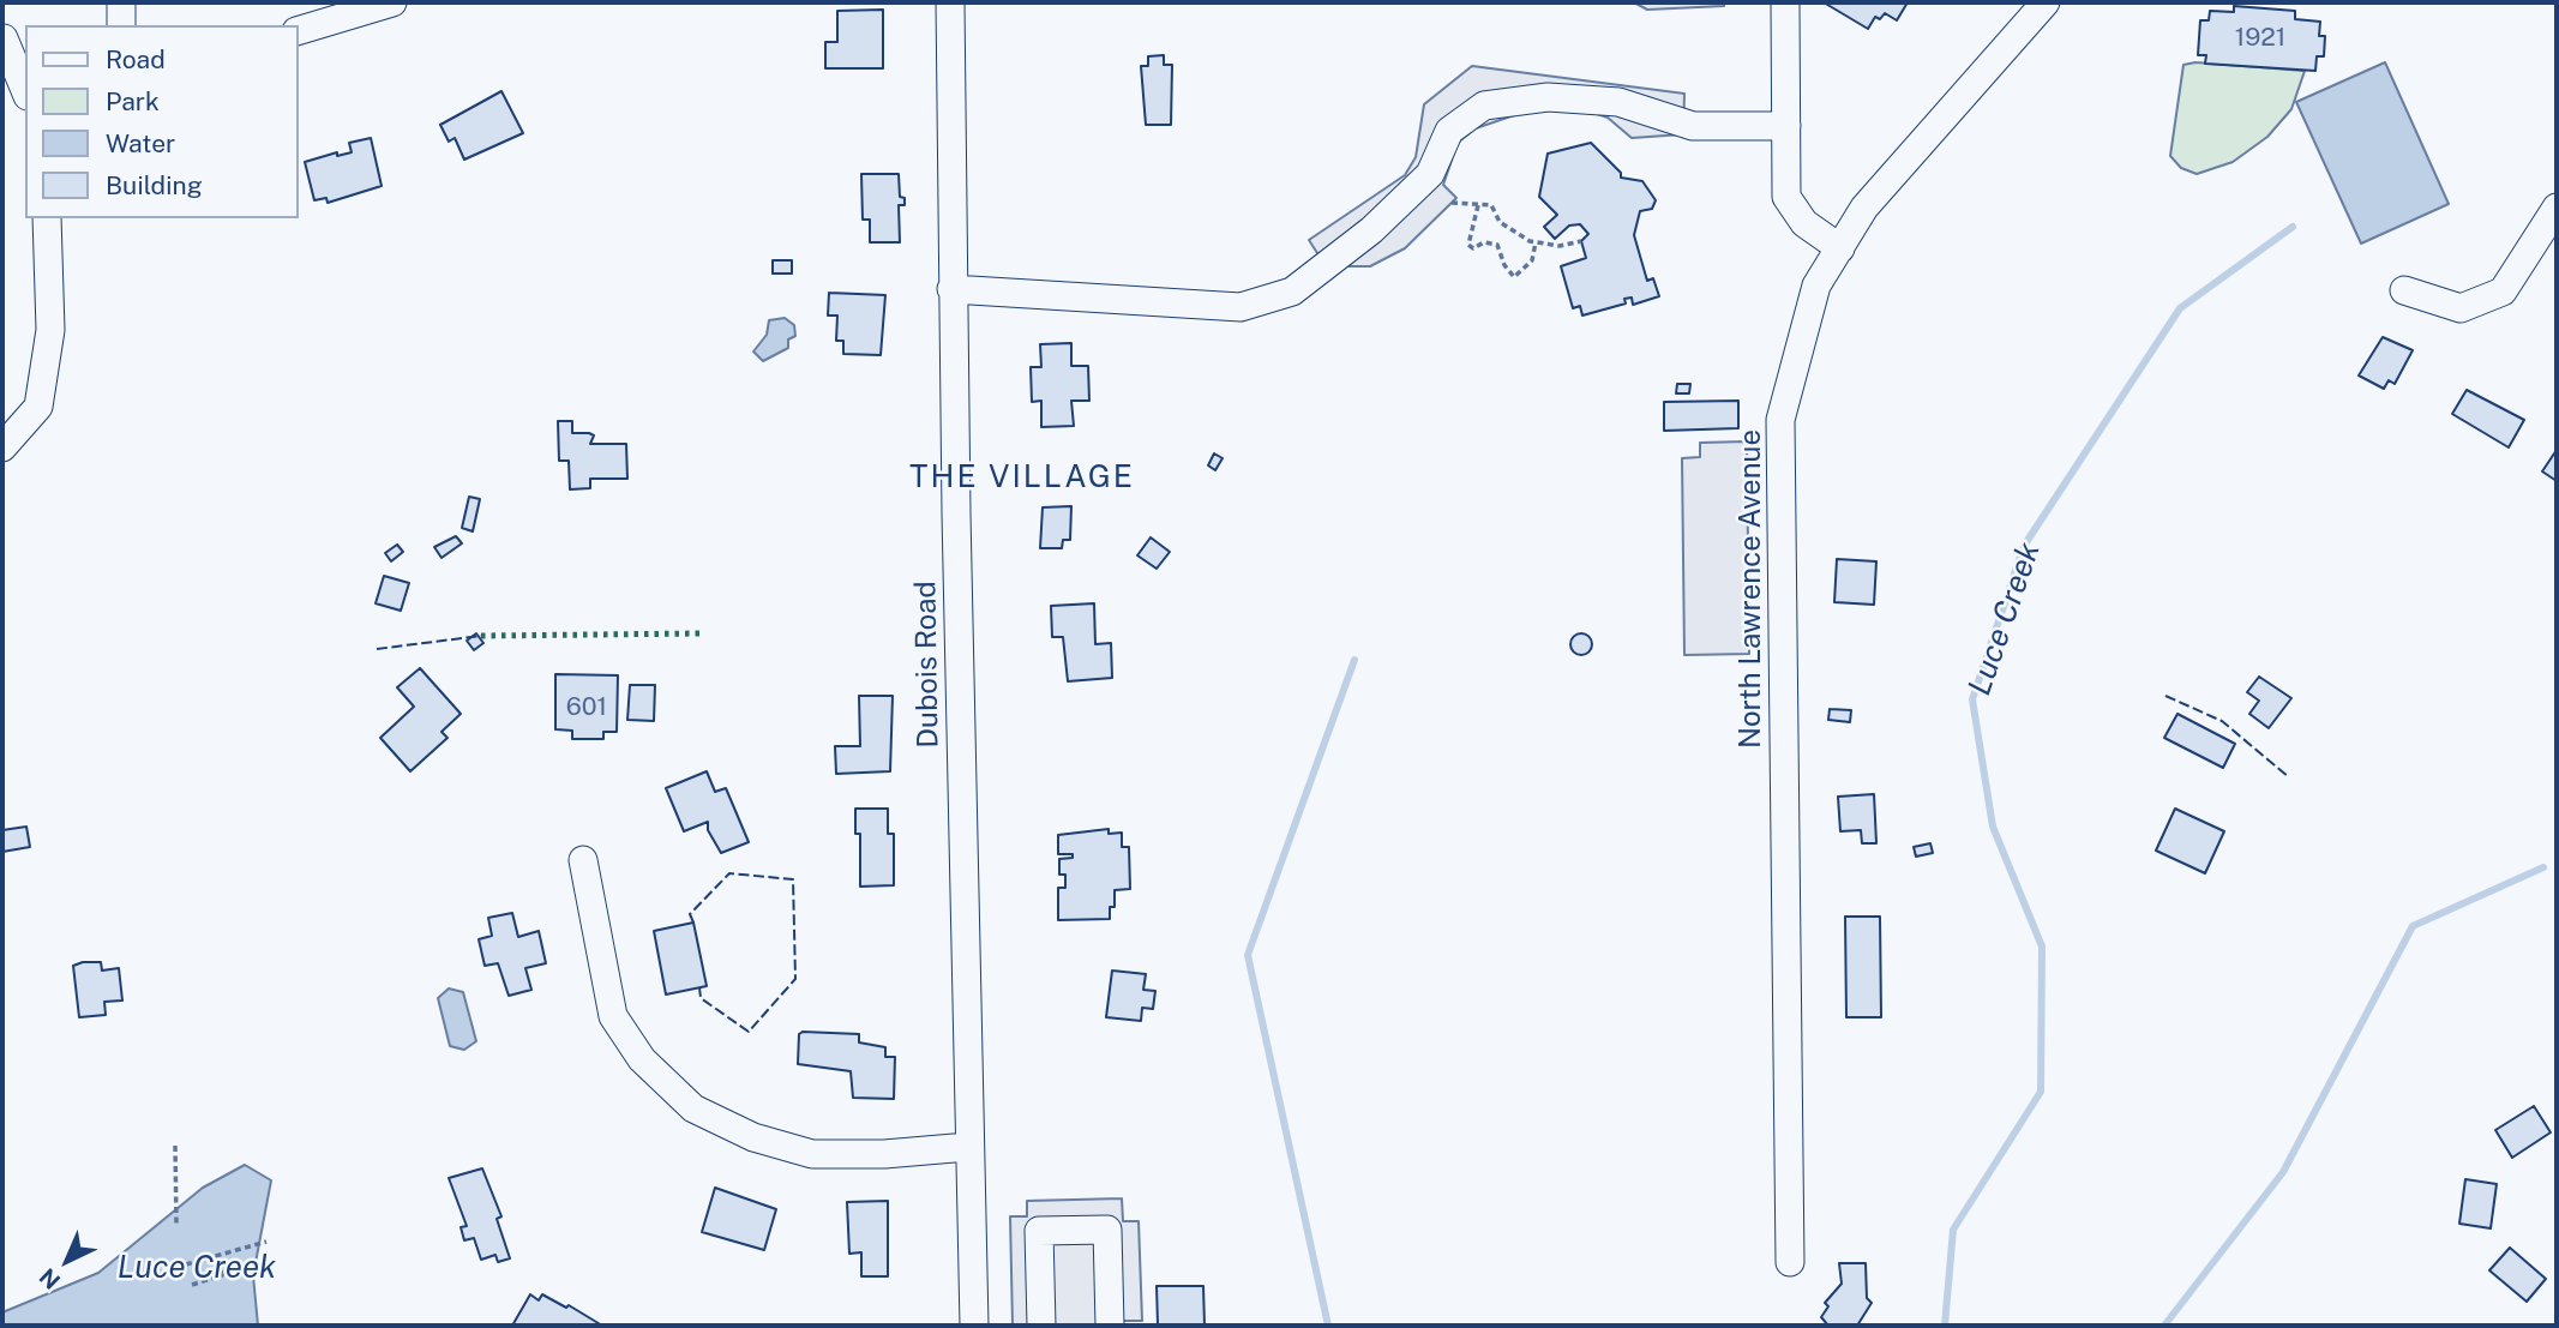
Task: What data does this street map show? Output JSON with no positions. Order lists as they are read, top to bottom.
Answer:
{
  "streets": {
    "street": ["North Lawrence Avenue", "Dubois Road"]
  },
  "districts": ["THE VILLAGE"],
  "water": ["Luce Creek"],
  "house_numbers": ["1921", "601"],
  "legend": [
    "Road",
    "Park",
    "Water",
    "Building"
  ],
  "north": "bottom left"
}
